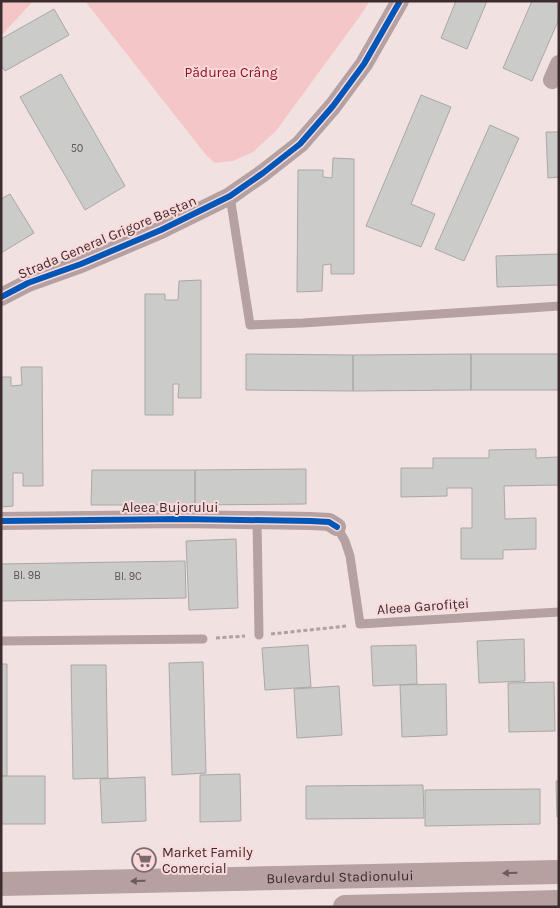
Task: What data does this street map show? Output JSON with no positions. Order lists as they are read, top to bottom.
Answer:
{
  "streets": {
    "main road": ["Bulevardul Stadionului"],
    "street": ["Strada General Grigore Baștan", "Aleea Bujorului"],
    "lane": ["Aleea Garofiței"]
  },
  "crossings": [
    ["Aleea Bujorului", "Aleea Garofiței"]
  ],
  "parks": ["Pădurea Crâng"],
  "places": {
    "supermarket": ["Market Family Comercial"]
  },
  "house_numbers": ["50", "Bl. 9B", "Bl. 9C"]
}
